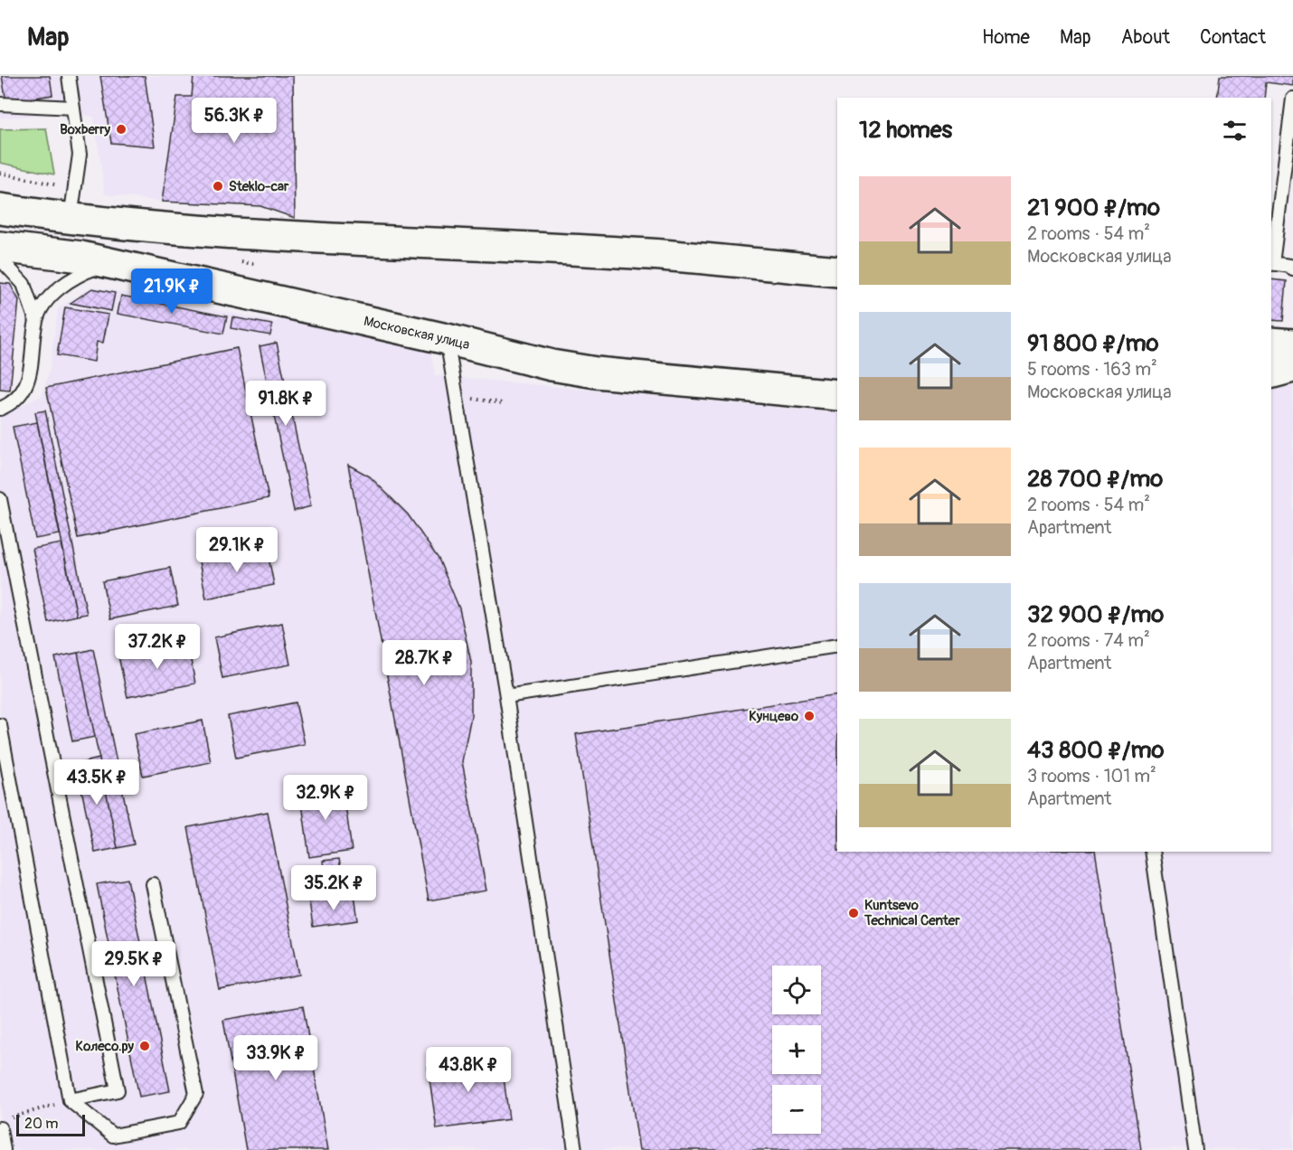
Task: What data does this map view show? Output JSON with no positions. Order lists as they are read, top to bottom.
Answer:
{
  "streets": {
    "street": ["Московская улица"]
  },
  "places": [
    "Boxberry",
    "Steklo-car",
    "Кунцево",
    "Kuntsevo Technical Center",
    "Колесо.ру"
  ],
  "scale_bar": "20 m",
  "page": {
    "header": "Map",
    "nav": [
      "Home",
      "Map",
      "About",
      "Contact"
    ],
    "price": [
      "56.3K ₽",
      "21.9K ₽",
      "91.8K ₽",
      "29.1K ₽",
      "37.2K ₽",
      "28.7K ₽",
      "43.5K ₽",
      "32.9K ₽",
      "35.2K ₽",
      "29.5K ₽",
      "33.9K ₽",
      "43.8K ₽"
    ],
    "heading": "12 homes",
    "list": [
      {
        "name": "21 900 ₽/mo",
        "note": "2 rooms · 54 m² · Московская улица"
      },
      {
        "name": "91 800 ₽/mo",
        "note": "5 rooms · 163 m² · Московская улица"
      },
      {
        "name": "28 700 ₽/mo",
        "note": "2 rooms · 54 m² · Apartment"
      },
      {
        "name": "32 900 ₽/mo",
        "note": "2 rooms · 74 m² · Apartment"
      },
      {
        "name": "43 800 ₽/mo",
        "note": "3 rooms · 101 m² · Apartment"
      }
    ],
    "map_buttons": ["+", "−"],
    "scale": "20 m"
  }
}
